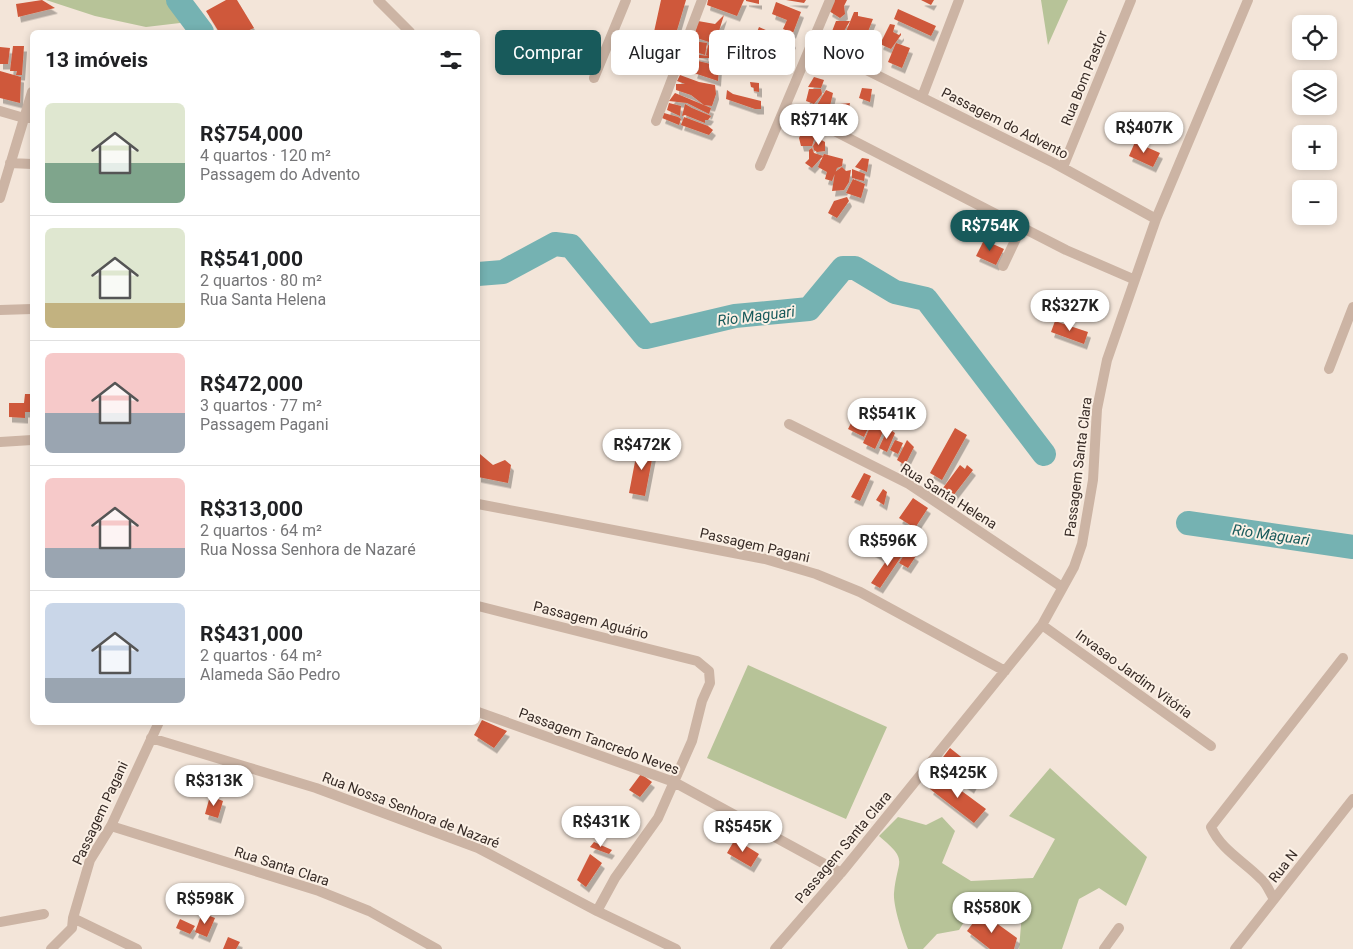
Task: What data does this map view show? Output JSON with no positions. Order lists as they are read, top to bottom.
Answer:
{
  "streets": {
    "street": [
      "Rua Bom Pastor",
      "Passagem do Advento",
      "Passagem Santa Clara",
      "Rua Santa Helena",
      "Passagem Pagani",
      "Passagem Aguário",
      "Invasao Jardim Vitória",
      "Passagem Tancredo Neves",
      "Rua Nossa Senhora de Nazaré",
      "Rua Santa Clara",
      "Rua N"
    ]
  },
  "crossings": [
    ["Rua Bom Pastor", "Passagem do Advento"],
    ["Passagem do Advento", "Passagem Santa Clara"],
    ["Passagem Santa Clara", "Rua Santa Helena"],
    ["Passagem Santa Clara", "Passagem Pagani"],
    ["Passagem Santa Clara", "Invasao Jardim Vitória"],
    ["Passagem Santa Clara", "Passagem Tancredo Neves"],
    ["Passagem Pagani", "Rua Nossa Senhora de Nazaré"],
    ["Passagem Pagani", "Rua Santa Clara"],
    ["Passagem Aguário", "Passagem Tancredo Neves"]
  ],
  "water": ["Rio Maguari"],
  "page": {
    "map_buttons": ["+", "−"],
    "chip": [
      "Comprar",
      "Alugar",
      "Filtros",
      "Novo"
    ],
    "heading": "13 imóveis",
    "list": [
      {
        "name": "R$754,000",
        "note": "4 quartos · 120 m² · Passagem do Advento"
      },
      {
        "name": "R$541,000",
        "note": "2 quartos · 80 m² · Rua Santa Helena"
      },
      {
        "name": "R$472,000",
        "note": "3 quartos · 77 m² · Passagem Pagani"
      },
      {
        "name": "R$313,000",
        "note": "2 quartos · 64 m² · Rua Nossa Senhora de Nazaré"
      },
      {
        "name": "R$431,000",
        "note": "2 quartos · 64 m² · Alameda São Pedro"
      }
    ],
    "price": [
      "R$714K",
      "R$407K",
      "R$754K",
      "R$327K",
      "R$541K",
      "R$472K",
      "R$596K",
      "R$425K",
      "R$313K",
      "R$431K",
      "R$545K",
      "R$598K",
      "R$580K"
    ]
  }
}
